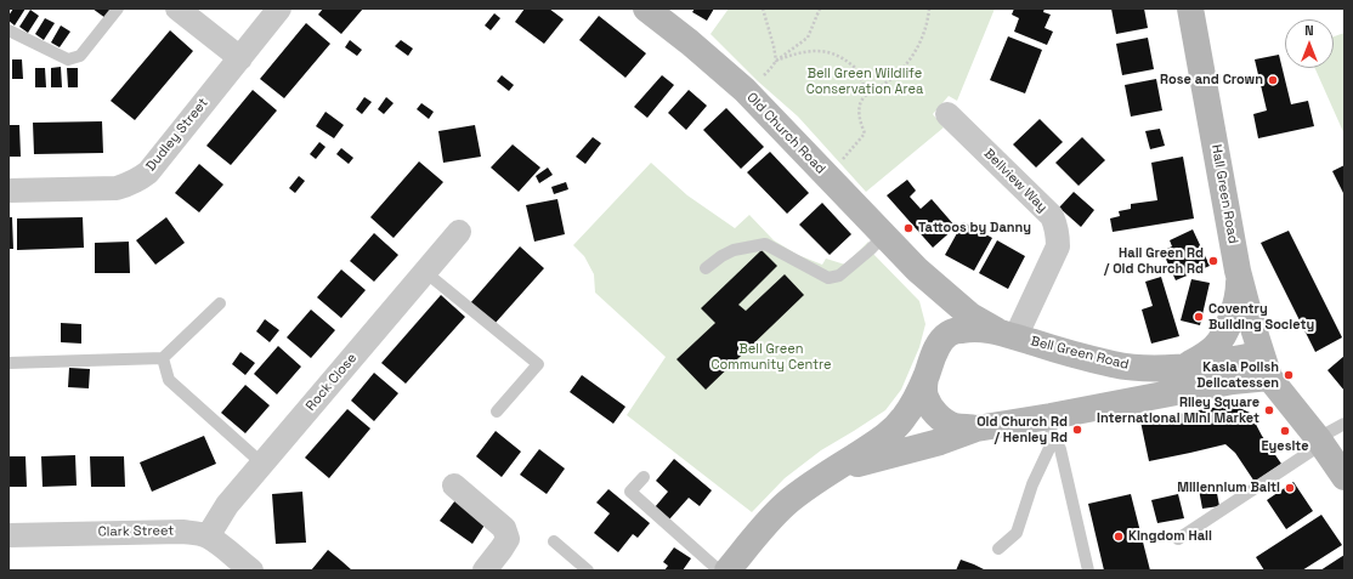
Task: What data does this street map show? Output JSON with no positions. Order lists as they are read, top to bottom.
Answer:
{
  "streets": {
    "main road": ["Old Church Road", "Hall Green Road", "Bell Green Road"],
    "street": [
      "Dudley Street",
      "Bellview Way",
      "Rock Close",
      "Clark Street"
    ]
  },
  "crossings": [
    ["Old Church Road", "Bellview Way"],
    ["Old Church Road", "Bell Green Road"],
    ["Bellview Way", "Bell Green Road"],
    ["Hall Green Road", "Bell Green Road"],
    ["Rock Close", "Clark Street"]
  ],
  "parks": ["Bell Green Wildlife Conservation Area", "Bell Green Community Centre"],
  "places": [
    "Rose and Crown",
    "Tattoos by Danny",
    "Hall Green Rd / Old Church Rd",
    "Coventry Building Society",
    "Kasia Polish Delicatessen",
    "Riley Square International Mini Market",
    "Old Church Rd / Henley Rd",
    "Eyesite",
    "Millennium Balti",
    "Kingdom Hall"
  ],
  "north": "top"
}
